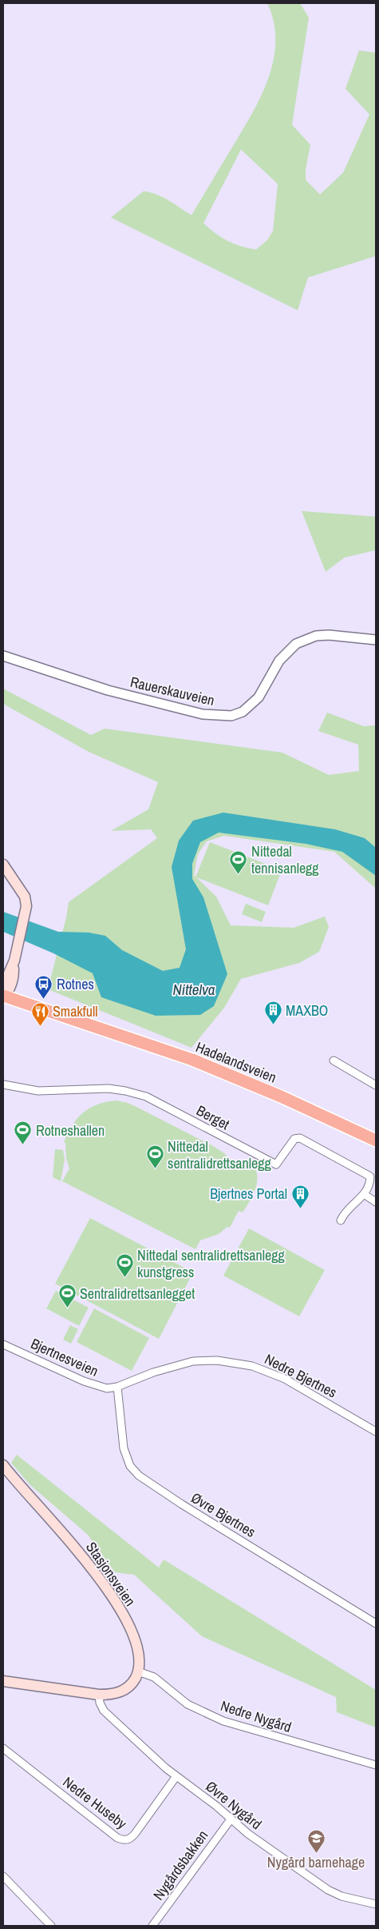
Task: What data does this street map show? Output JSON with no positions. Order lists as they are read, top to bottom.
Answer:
{
  "streets": {
    "highway": ["Hadelandsveien"],
    "main road": ["Stasjonsveien"],
    "street": [
      "Rauerskauveien",
      "Berget",
      "Bjertnesveien",
      "Nedre Bjertnes",
      "Øvre Bjertnes",
      "Nedre Nygård",
      "Nedre Huseby",
      "Øvre Nygård",
      "Nygårdsbakken"
    ]
  },
  "crossings": [
    ["Bjertnesveien", "Nedre Bjertnes"],
    ["Bjertnesveien", "Øvre Bjertnes"],
    ["Nedre Bjertnes", "Øvre Bjertnes"],
    ["Stasjonsveien", "Nedre Nygård"],
    ["Nedre Huseby", "Øvre Nygård"],
    ["Øvre Nygård", "Nygårdsbakken"]
  ],
  "water": ["Nittelva"],
  "places": {
    "sports": [
      "Nittedal tennisanlegg",
      "Rotneshallen",
      "Nittedal sentralidrettsanlegg",
      "Nittedal sentralidrettsanlegg kunstgress",
      "Sentralidrettsanlegget"
    ],
    "bus stop": ["Rotnes"],
    "building": ["MAXBO", "Bjertnes Portal"],
    "restaurant": ["Smakfull"],
    "school or university": ["Nygård barnehage"]
  }
}
